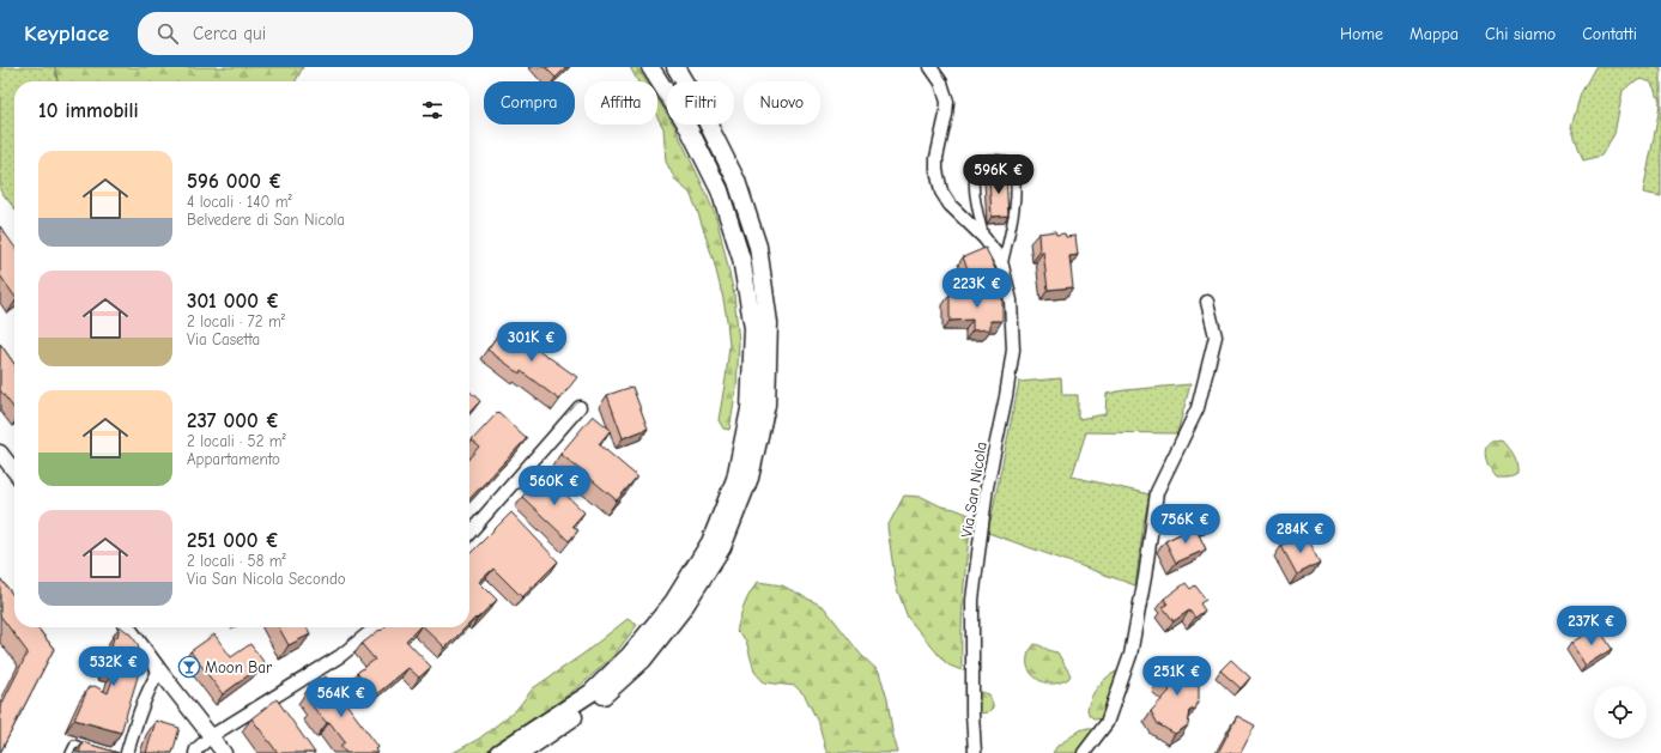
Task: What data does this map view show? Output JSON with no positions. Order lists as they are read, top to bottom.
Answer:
{
  "streets": {
    "street": ["Via San Nicola"]
  },
  "places": {
    "bar": ["Moon Bar"]
  },
  "page": {
    "header": "Keyplace",
    "search": "Cerca qui",
    "nav": [
      "Home",
      "Mappa",
      "Chi siamo",
      "Contatti"
    ],
    "chip": [
      "Compra",
      "Affitta",
      "Filtri",
      "Nuovo"
    ],
    "heading": "10 immobili",
    "list": [
      {
        "name": "596 000 €",
        "note": "4 locali · 140 m² · Belvedere di San Nicola"
      },
      {
        "name": "301 000 €",
        "note": "2 locali · 72 m² · Via Casetta"
      },
      {
        "name": "237 000 €",
        "note": "2 locali · 52 m² · Appartamento"
      },
      {
        "name": "251 000 €",
        "note": "2 locali · 58 m² · Via San Nicola Secondo"
      }
    ],
    "price": [
      "596K €",
      "223K €",
      "301K €",
      "560K €",
      "756K €",
      "284K €",
      "237K €",
      "532K €",
      "251K €",
      "564K €"
    ]
  }
}
